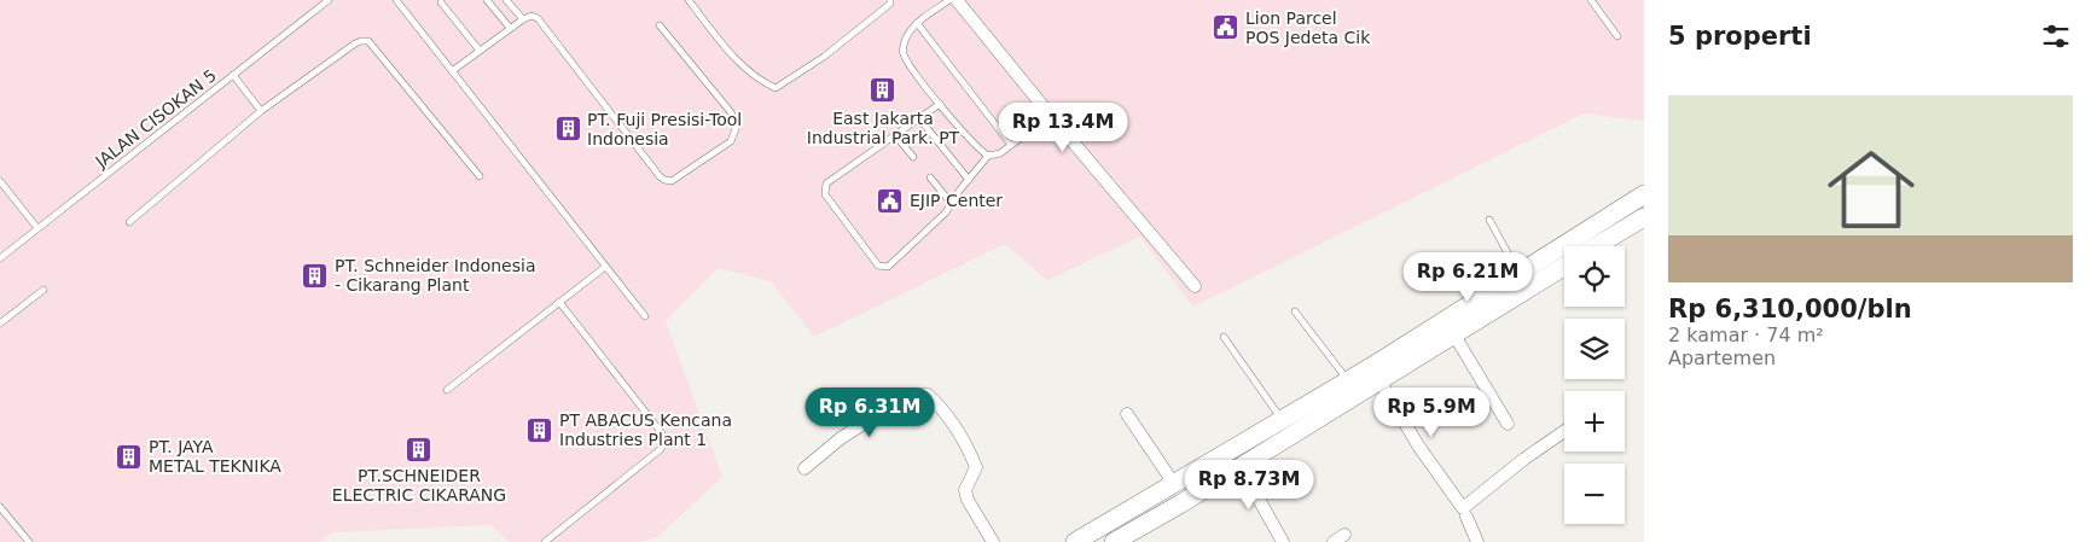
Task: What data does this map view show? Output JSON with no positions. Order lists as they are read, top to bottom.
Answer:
{
  "streets": {
    "lane": ["JALAN CISOKAN 5"]
  },
  "places": {
    "public building": ["Lion Parcel POS Jedeta Cik", "EJIP Center"],
    "building": [
      "East Jakarta Industrial Park. PT",
      "PT. Fuji Presisi-Tool Indonesia",
      "PT. Schneider Indonesia - Cikarang Plant",
      "PT ABACUS Kencana Industries Plant 1",
      "PT.SCHNEIDER ELECTRIC CIKARANG",
      "PT. JAYA METAL TEKNIKA"
    ]
  },
  "page": {
    "heading": "5 properti",
    "list": [
      {
        "name": "Rp 6,310,000/bln",
        "note": "2 kamar · 74 m² · Apartemen"
      }
    ],
    "price": [
      "Rp 13.4M",
      "Rp 6.21M",
      "Rp 6.31M",
      "Rp 5.9M",
      "Rp 8.73M"
    ],
    "map_buttons": ["+", "−"]
  }
}
